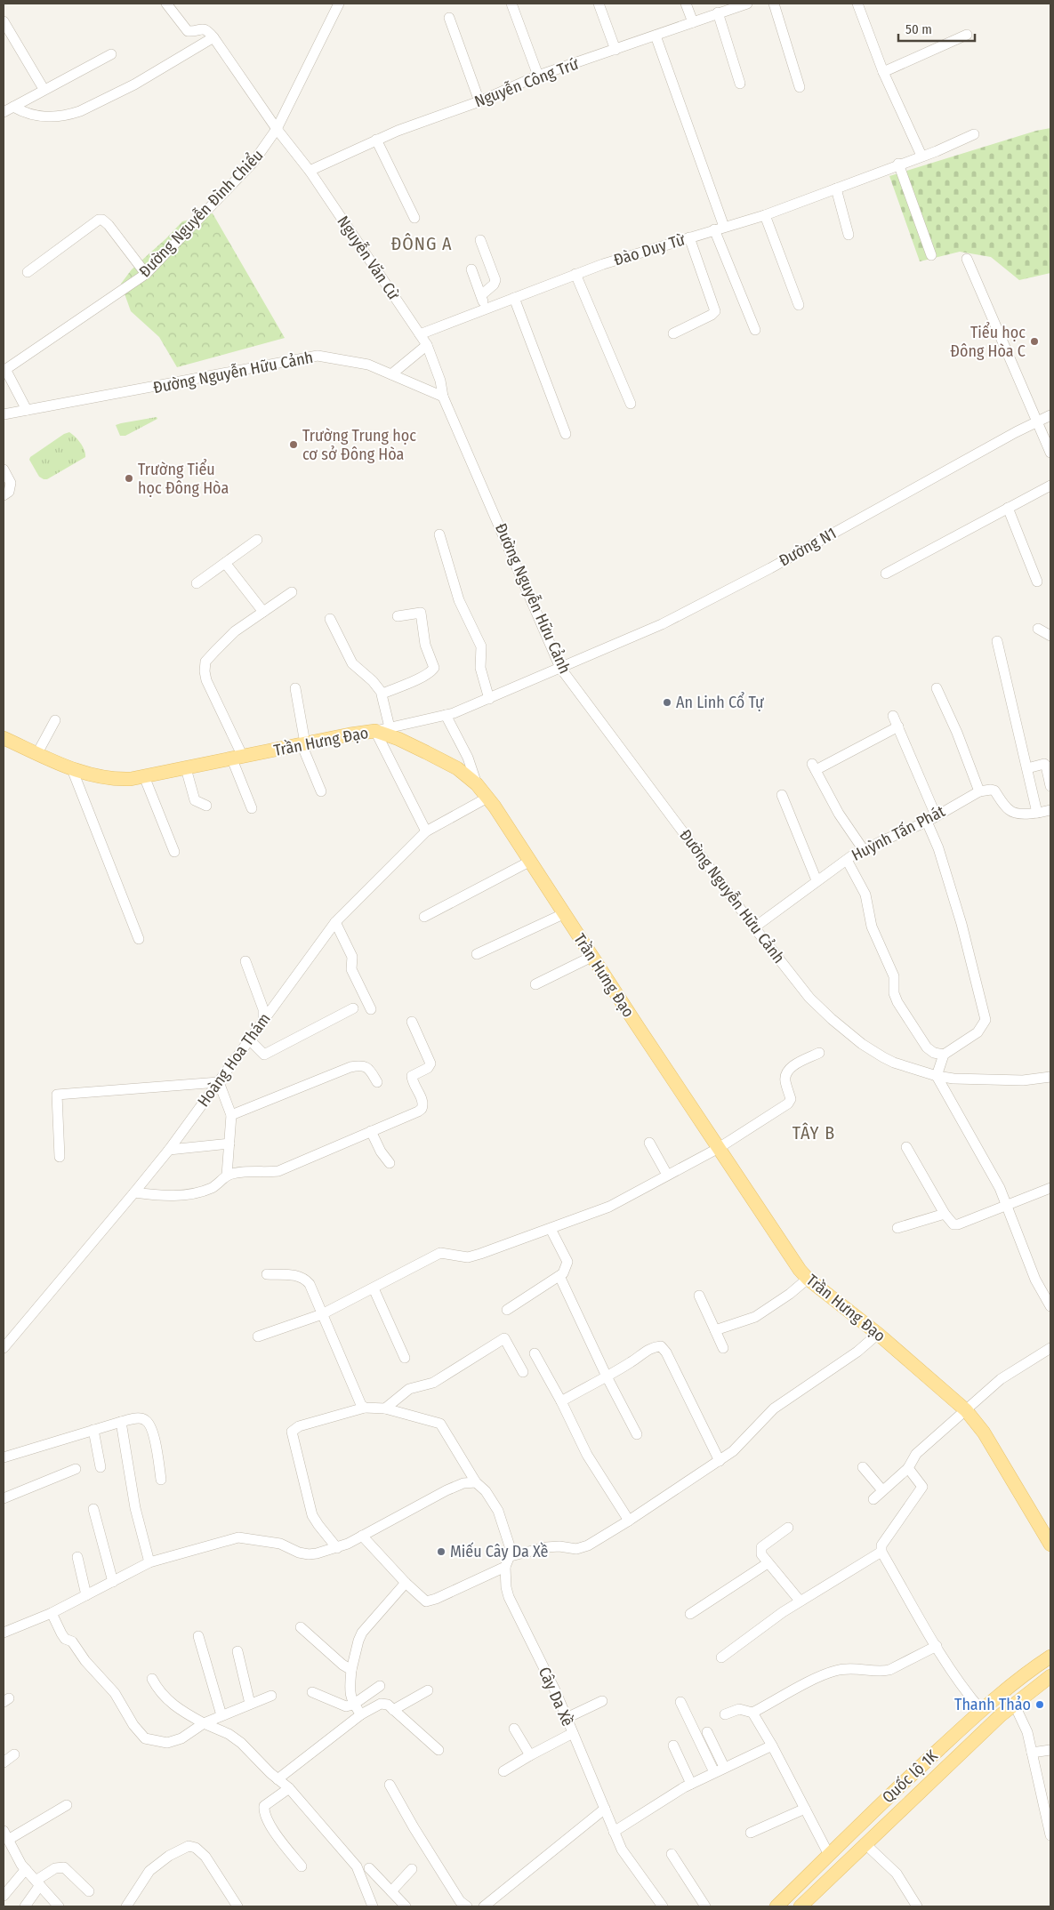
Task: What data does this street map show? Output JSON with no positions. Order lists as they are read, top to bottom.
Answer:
{
  "streets": {
    "main road": ["Trần Hưng Đạo", "Quốc lộ 1K"],
    "street": [
      "Nguyễn Công Trứ",
      "Đường Nguyễn Đình Chiểu",
      "Đào Duy Từ",
      "Nguyễn Văn Cừ",
      "Đường Nguyễn Hữu Cảnh",
      "Đường N1",
      "Huỳnh Tấn Phát",
      "Hoàng Hoa Thám",
      "Cây Da Xề"
    ]
  },
  "crossings": [
    ["Nguyễn Công Trứ", "Nguyễn Văn Cừ"],
    ["Đường Nguyễn Đình Chiểu", "Nguyễn Văn Cừ"],
    ["Đào Duy Từ", "Nguyễn Văn Cừ"],
    ["Nguyễn Văn Cừ", "Đường Nguyễn Hữu Cảnh"],
    ["Đường Nguyễn Hữu Cảnh", "Đường N1"],
    ["Đường Nguyễn Hữu Cảnh", "Huỳnh Tấn Phát"],
    ["Đường N1", "Trần Hưng Đạo"],
    ["Trần Hưng Đạo", "Hoàng Hoa Thám"]
  ],
  "districts": ["ĐÔNG A", "TÂY B"],
  "places": [
    "Tiểu học Đông Hòa C",
    "Trường Trung học cơ sở Đông Hòa",
    "Trường Tiểu học Đông Hòa",
    "An Linh Cổ Tự",
    "Miếu Cây Da Xề",
    "Thanh Thảo"
  ],
  "scale_bar": "50 m"
}
